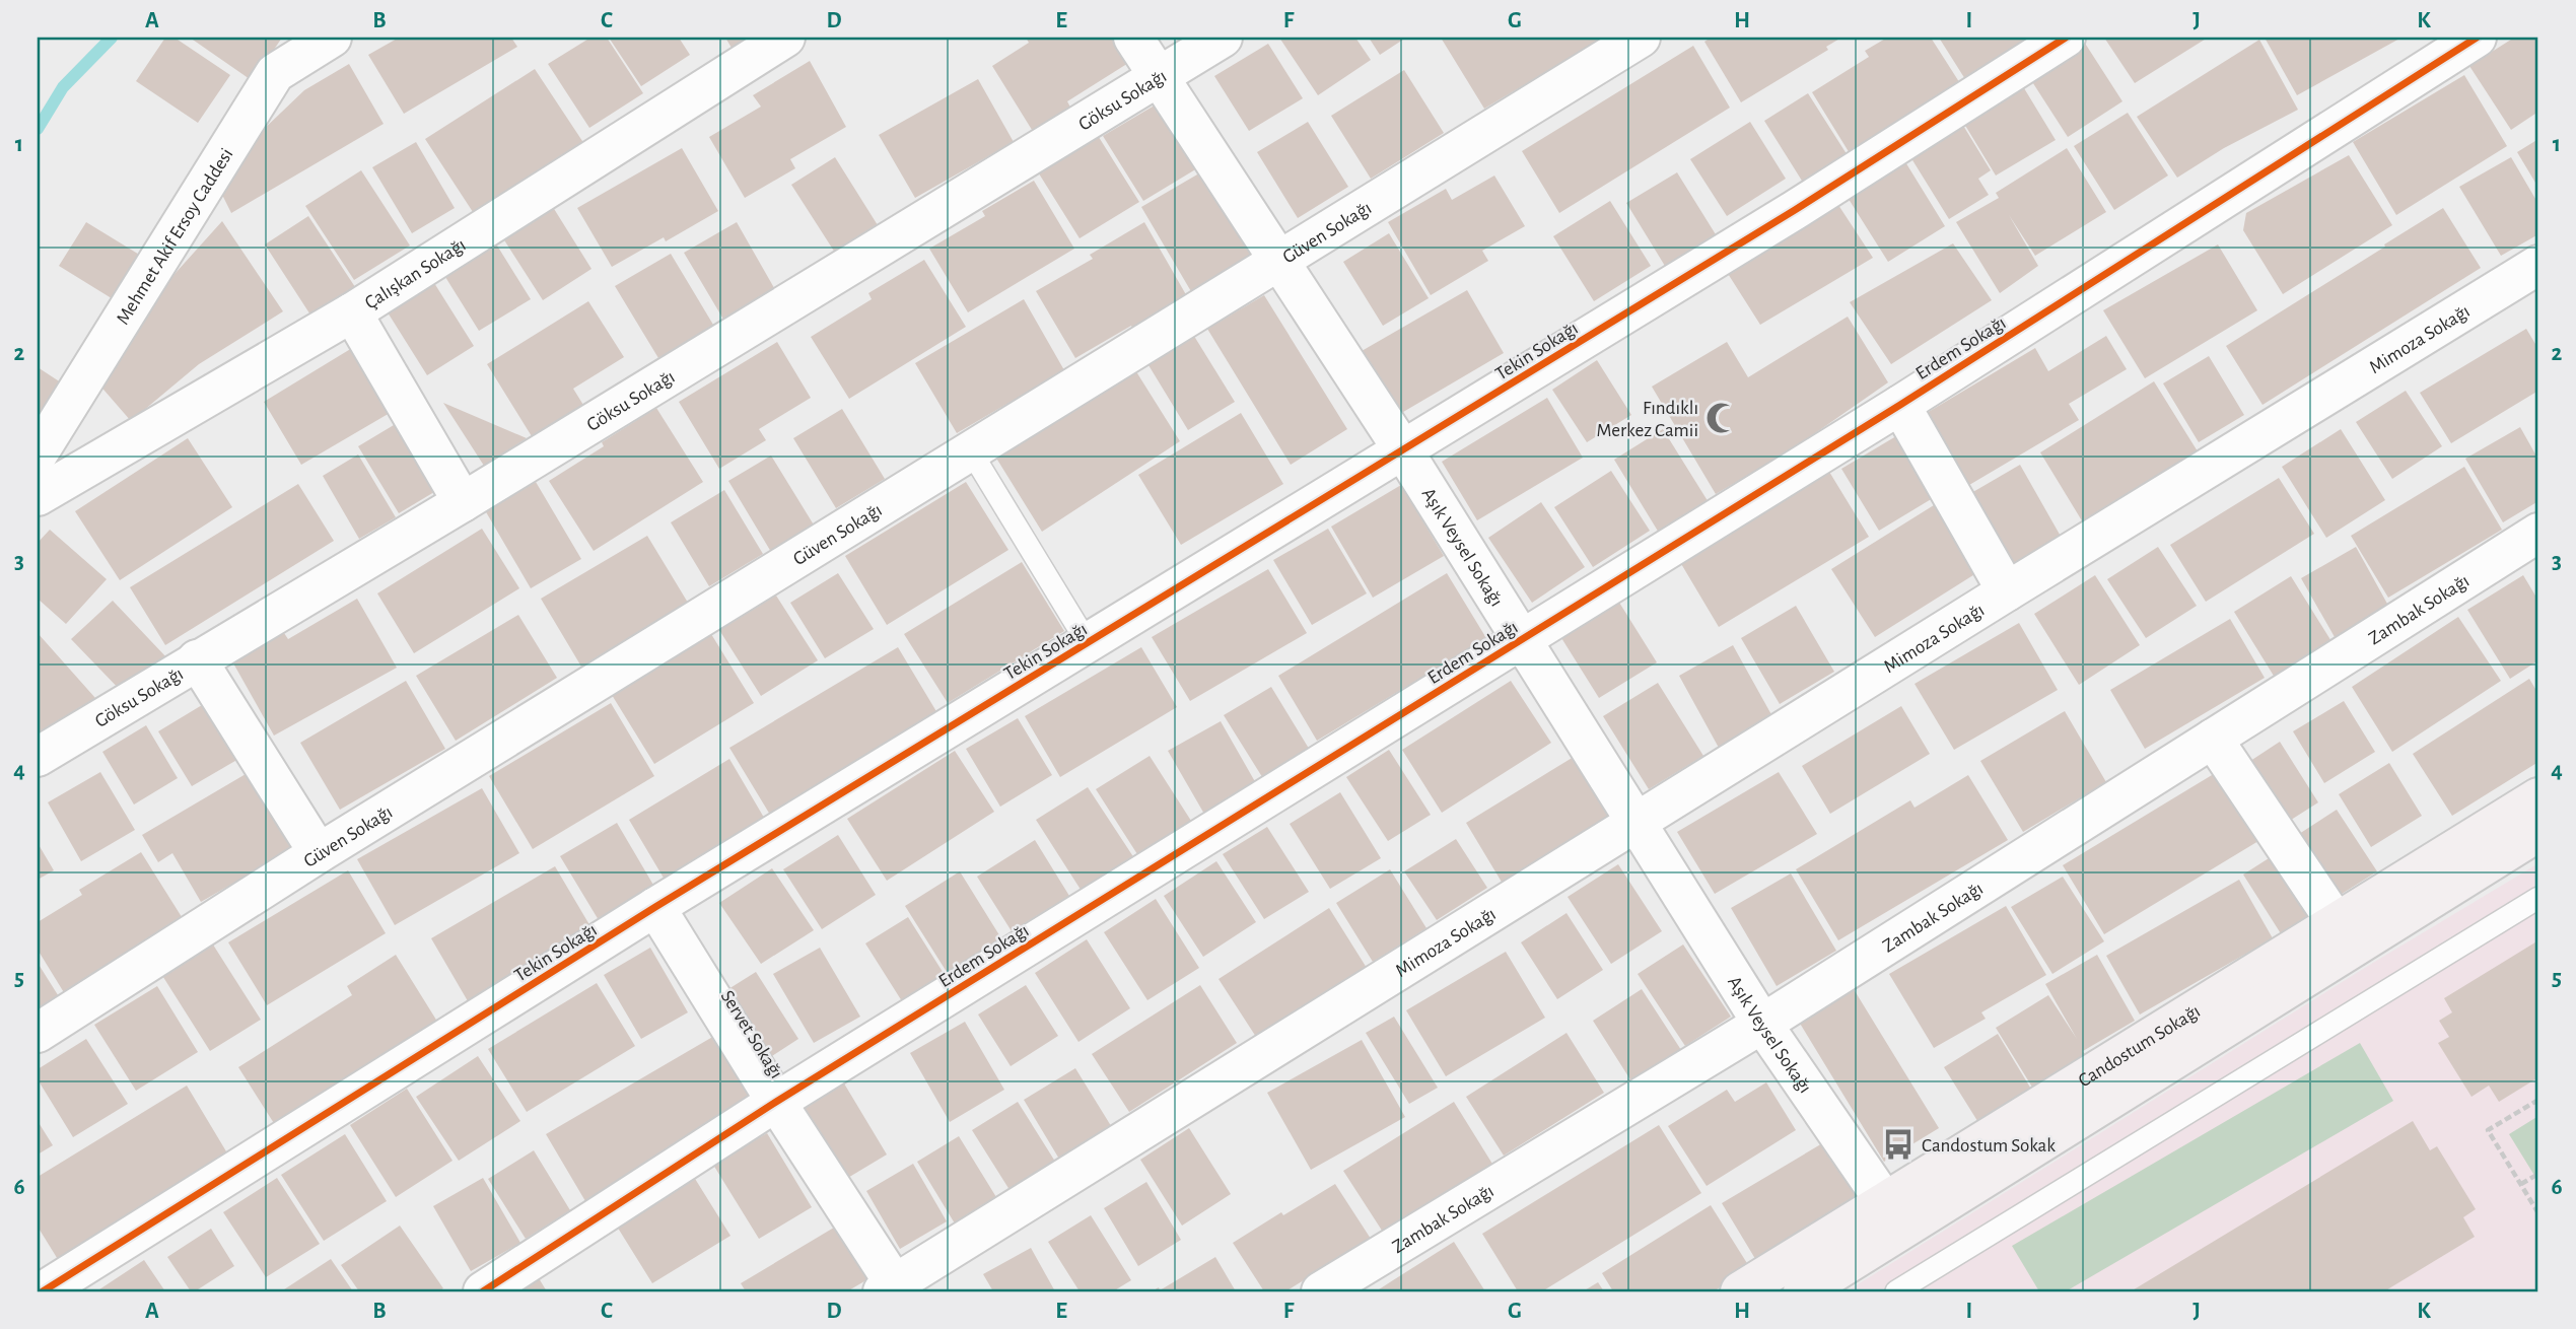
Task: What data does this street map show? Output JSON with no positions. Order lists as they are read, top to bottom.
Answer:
{
  "streets": {
    "street": [
      "Göksu Sokağı",
      "Güven Sokağı",
      "Mehmet Akif Ersoy Caddesi",
      "Çalışkan Sokağı",
      "Mimoza Sokağı",
      "Erdem Sokağı",
      "Tekin Sokağı",
      "Aşık Veysel Sokağı",
      "Zambak Sokağı",
      "Servet Sokağı",
      "Candostum Sokağı"
    ]
  },
  "crossings": [
    ["Göksu Sokağı", "Aşık Veysel Sokağı"],
    ["Güven Sokağı", "Aşık Veysel Sokağı"],
    ["Mimoza Sokağı", "Aşık Veysel Sokağı"],
    ["Mimoza Sokağı", "Servet Sokağı"],
    ["Erdem Sokağı", "Aşık Veysel Sokağı"],
    ["Erdem Sokağı", "Servet Sokağı"],
    ["Tekin Sokağı", "Aşık Veysel Sokağı"],
    ["Tekin Sokağı", "Servet Sokağı"],
    ["Aşık Veysel Sokağı", "Zambak Sokağı"],
    ["Aşık Veysel Sokağı", "Candostum Sokağı"]
  ],
  "places": {
    "mosque": ["Fındıklı Merkez Camii"],
    "bus stop": ["Candostum Sokak"]
  },
  "grid": {
    "columns": [
      "A",
      "B",
      "C",
      "D",
      "E",
      "F",
      "G",
      "H",
      "I",
      "J",
      "K"
    ],
    "rows": [
      "1",
      "2",
      "3",
      "4",
      "5",
      "6"
    ]
  }
}
